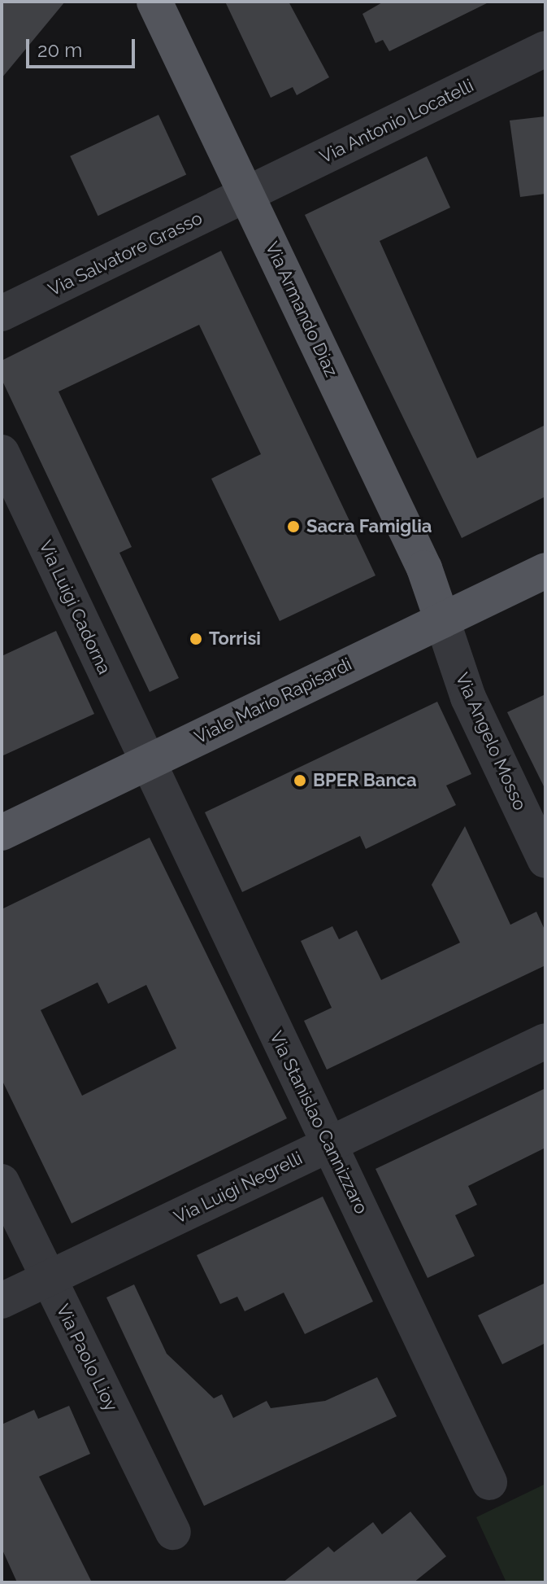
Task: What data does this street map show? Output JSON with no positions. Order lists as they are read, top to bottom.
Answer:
{
  "streets": {
    "main road": ["Via Armando Diaz", "Viale Mario Rapisardi"],
    "street": [
      "Via Antonio Locatelli",
      "Via Salvatore Grasso",
      "Via Luigi Cadorna",
      "Via Angelo Mosso",
      "Via Stanislao Cannizzaro",
      "Via Luigi Negrelli",
      "Via Paolo Lioy"
    ]
  },
  "crossings": [
    ["Via Antonio Locatelli", "Via Salvatore Grasso"],
    ["Via Antonio Locatelli", "Via Armando Diaz"],
    ["Via Salvatore Grasso", "Via Armando Diaz"],
    ["Via Armando Diaz", "Viale Mario Rapisardi"],
    ["Via Armando Diaz", "Via Angelo Mosso"],
    ["Via Luigi Cadorna", "Viale Mario Rapisardi"],
    ["Via Luigi Cadorna", "Via Stanislao Cannizzaro"],
    ["Viale Mario Rapisardi", "Via Angelo Mosso"],
    ["Viale Mario Rapisardi", "Via Stanislao Cannizzaro"],
    ["Via Stanislao Cannizzaro", "Via Luigi Negrelli"],
    ["Via Luigi Negrelli", "Via Paolo Lioy"]
  ],
  "places": ["Sacra Famiglia", "Torrisi", "BPER Banca"],
  "scale_bar": "20 m"
}
